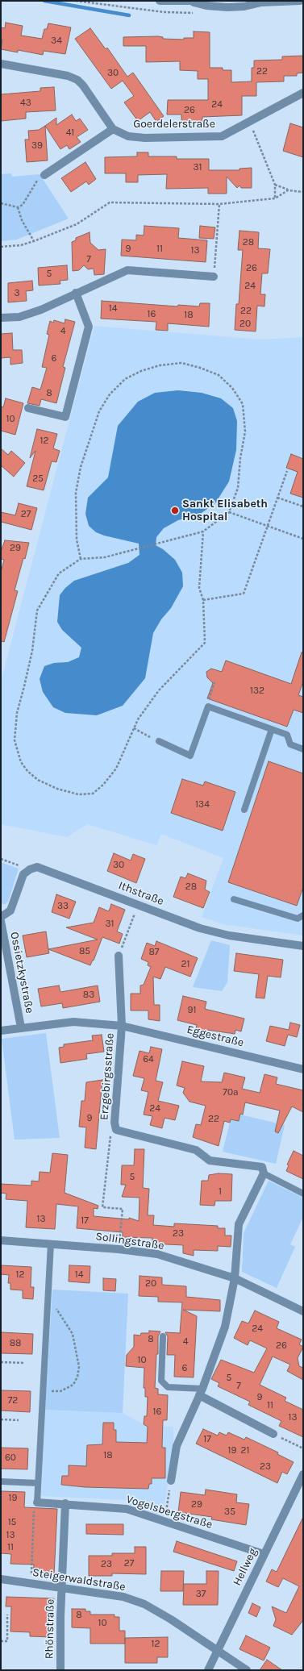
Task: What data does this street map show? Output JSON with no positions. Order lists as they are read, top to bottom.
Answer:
{
  "streets": {
    "street": [
      "Goerdelerstraße",
      "Ithstraße",
      "Ossietzkystraße",
      "Eggestraße",
      "Erzgebirgsstraße",
      "Sollingstraße",
      "Vogelsbergstraße",
      "Hellweg",
      "Steigerwaldstraße",
      "Rhönstraße"
    ]
  },
  "crossings": [
    ["Ossietzkystraße", "Eggestraße"],
    ["Eggestraße", "Erzgebirgsstraße"],
    ["Vogelsbergstraße", "Hellweg"],
    ["Hellweg", "Steigerwaldstraße"],
    ["Steigerwaldstraße", "Rhönstraße"]
  ],
  "places": ["Sankt Elisabeth Hospital"],
  "house_numbers": [
    "34",
    "22",
    "30",
    "43",
    "24",
    "26",
    "41",
    "39",
    "31",
    "28",
    "9",
    "11",
    "13",
    "7",
    "26",
    "5",
    "24",
    "3",
    "14",
    "22",
    "16",
    "18",
    "20",
    "4",
    "6",
    "8",
    "10",
    "12",
    "25",
    "27",
    "29",
    "132",
    "134",
    "30",
    "28",
    "33",
    "31",
    "85",
    "87",
    "21",
    "83",
    "91",
    "64",
    "70a",
    "24",
    "9",
    "22",
    "5",
    "1",
    "13",
    "17",
    "23",
    "12",
    "14",
    "20",
    "24",
    "8",
    "4",
    "88",
    "26",
    "10",
    "6",
    "5",
    "7",
    "9",
    "72",
    "11",
    "16",
    "13",
    "17",
    "19",
    "21",
    "18",
    "60",
    "23",
    "19",
    "29",
    "35",
    "15",
    "13",
    "11",
    "27",
    "23",
    "37",
    "8",
    "10",
    "12"
  ]
}
